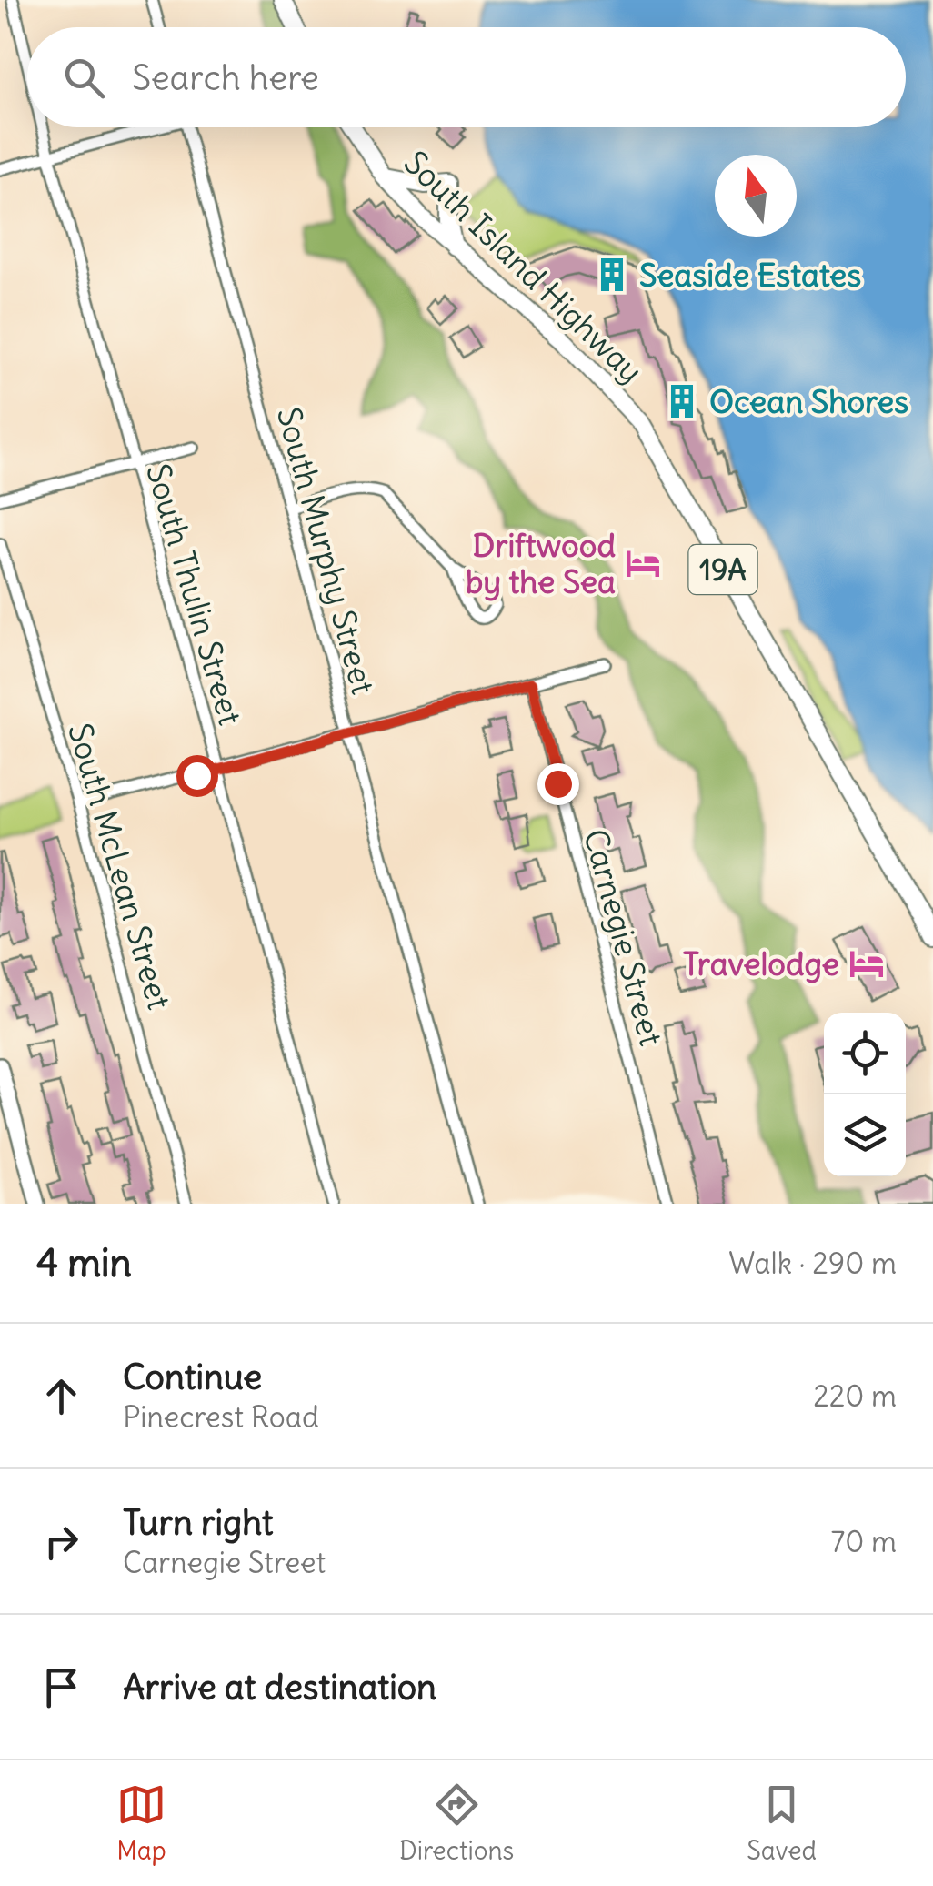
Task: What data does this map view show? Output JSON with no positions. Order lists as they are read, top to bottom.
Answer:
{
  "streets": {
    "main road": ["South Island Highway", "19A"],
    "street": [
      "South Murphy Street",
      "South Thulin Street",
      "South McLean Street",
      "Carnegie Street"
    ]
  },
  "places": {
    "building": ["Seaside Estates", "Ocean Shores"],
    "hotel": ["Driftwood by the Sea", "Travelodge"]
  },
  "north": "top",
  "page": {
    "search": "Search here",
    "heading": ["4 min", "Walk · 290 m"],
    "list": [
      ["Continue", "Pinecrest Road", "220 m"],
      ["Turn right", "Carnegie Street", "70 m"],
      "Arrive at destination"
    ],
    "nav": ["Map", "Directions", "Saved"]
  }
}
